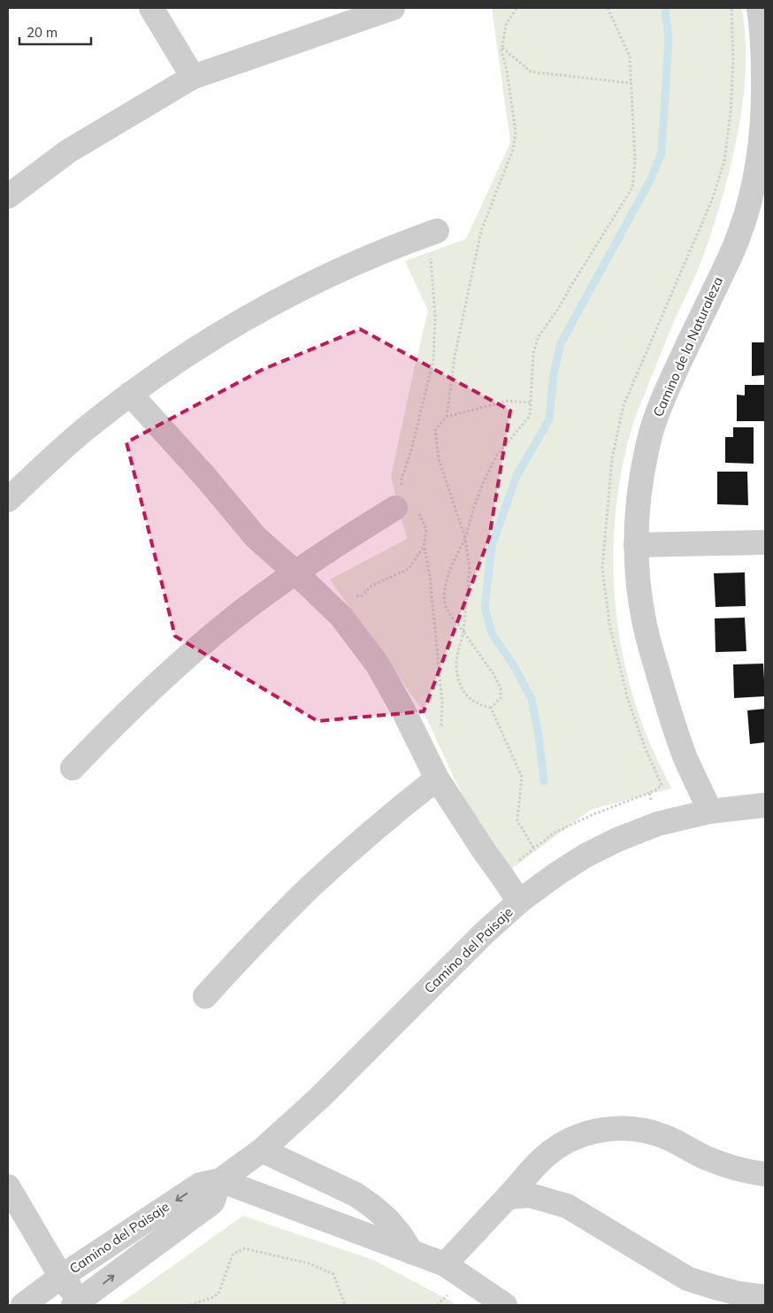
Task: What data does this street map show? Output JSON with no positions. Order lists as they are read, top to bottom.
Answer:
{
  "streets": {
    "street": ["Camino de la Naturaleza", "Camino del Paisaje"]
  },
  "crossings": [
    ["Camino de la Naturaleza", "Camino del Paisaje"]
  ],
  "scale_bar": "20 m"
}
